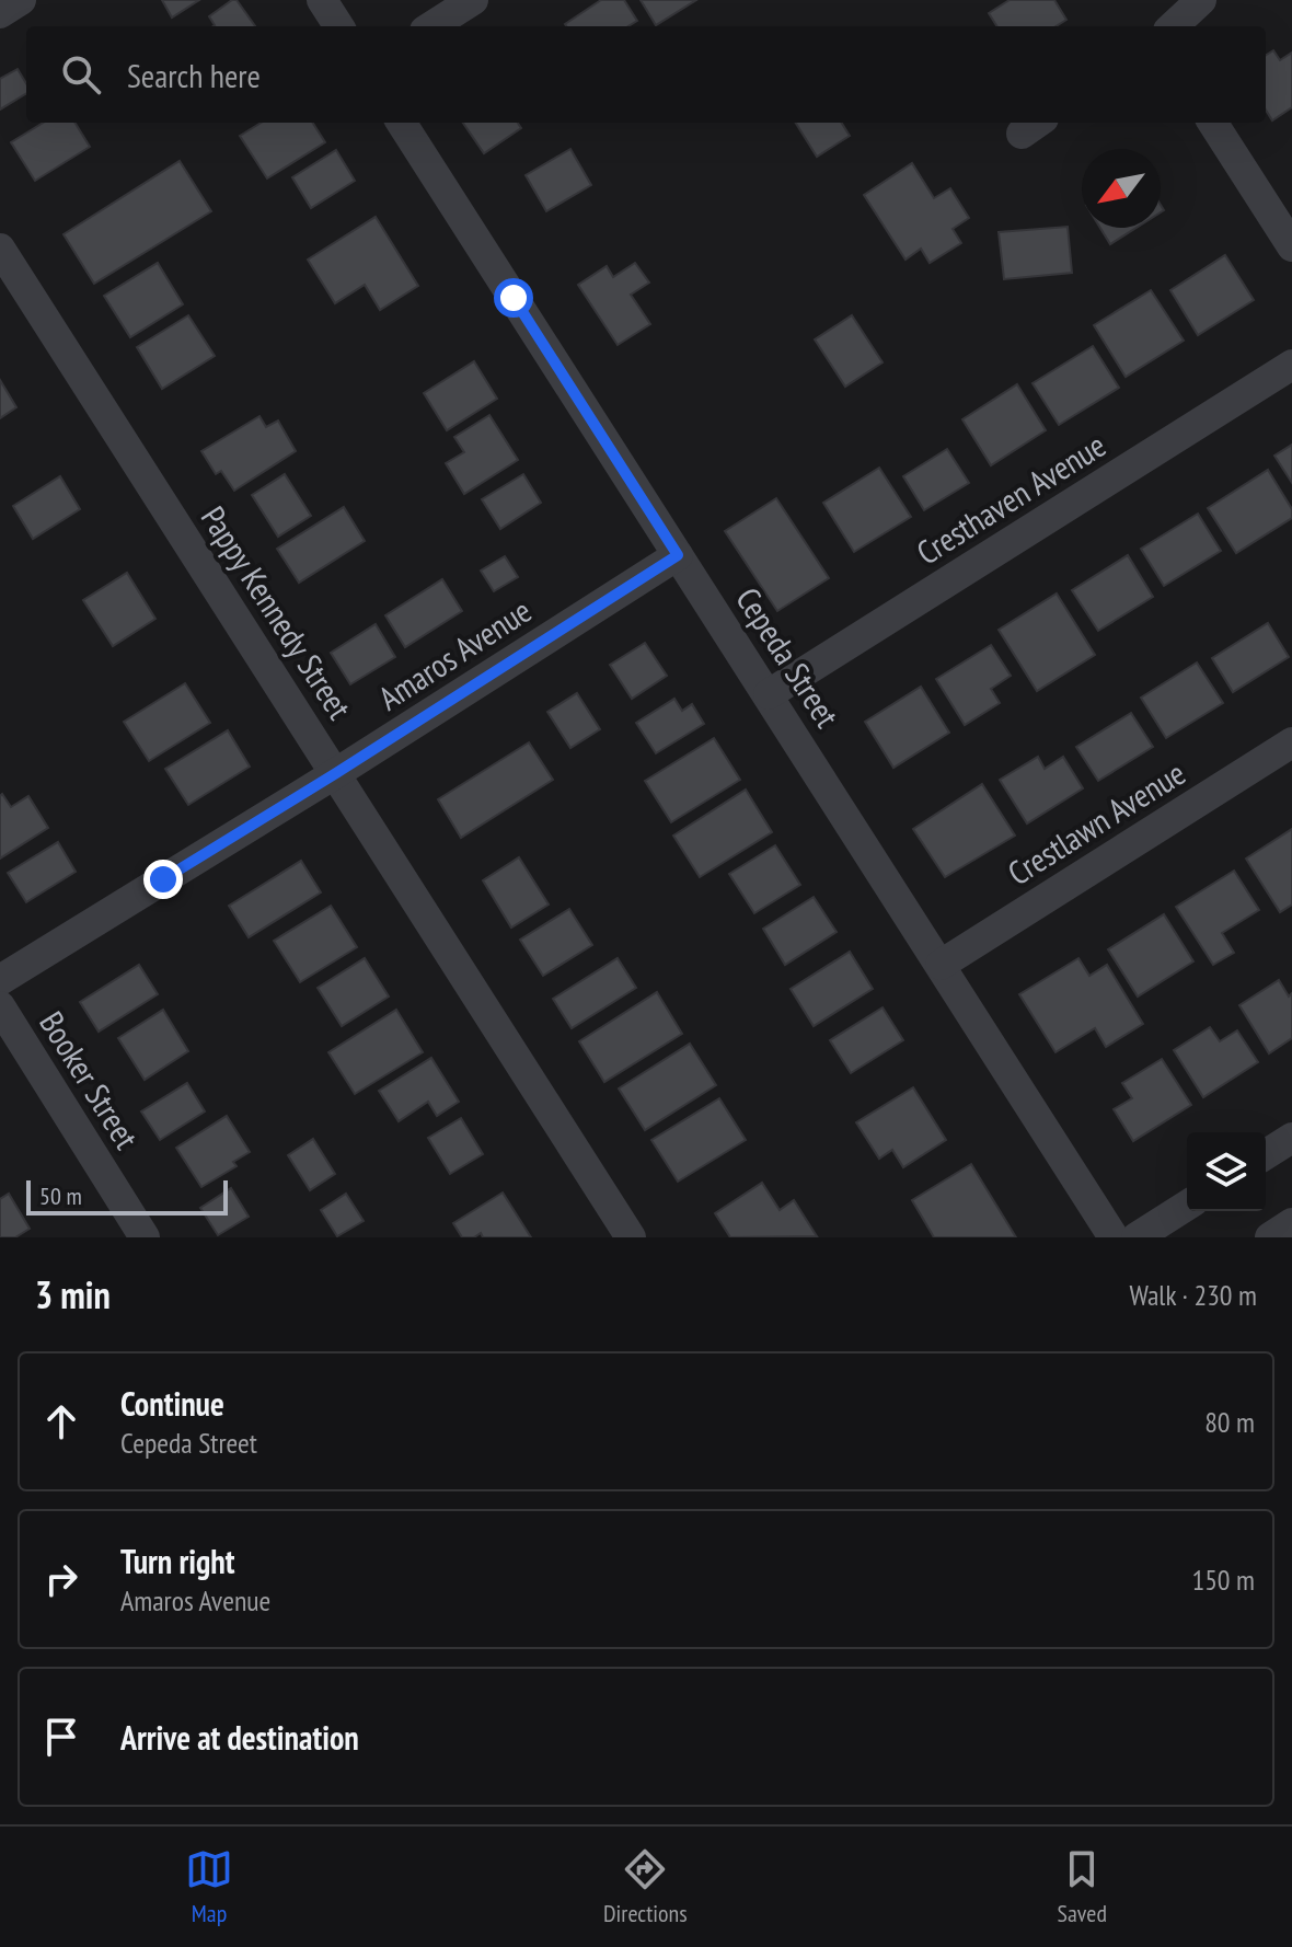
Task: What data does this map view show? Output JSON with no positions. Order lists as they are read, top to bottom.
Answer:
{
  "streets": {
    "street": [
      "Cresthaven Avenue",
      "Pappy Kennedy Street",
      "Amaros Avenue",
      "Cepeda Street",
      "Crestlawn Avenue",
      "Booker Street"
    ]
  },
  "crossings": [
    ["Cresthaven Avenue", "Cepeda Street"],
    ["Pappy Kennedy Street", "Amaros Avenue"],
    ["Amaros Avenue", "Cepeda Street"],
    ["Cepeda Street", "Crestlawn Avenue"]
  ],
  "scale_bar": "50 m",
  "north": "bottom left",
  "page": {
    "search": "Search here",
    "scale": "50 m",
    "heading": ["3 min", "Walk · 230 m"],
    "list": [
      ["Continue", "Cepeda Street", "80 m"],
      ["Turn right", "Amaros Avenue", "150 m"],
      "Arrive at destination"
    ],
    "nav": ["Map", "Directions", "Saved"]
  }
}
